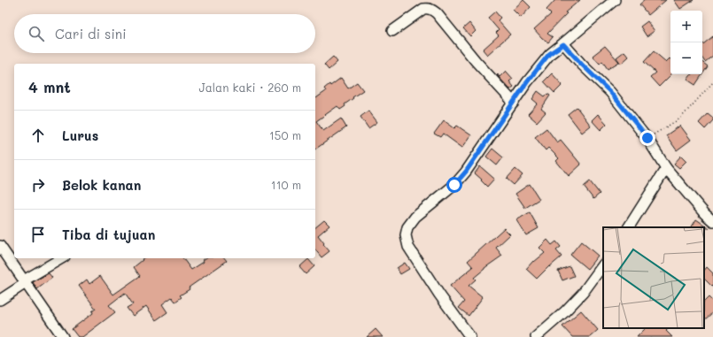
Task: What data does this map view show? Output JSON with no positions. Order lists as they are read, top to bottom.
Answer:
{
  "page": {
    "map_buttons": ["+", "−"],
    "search": "Cari di sini",
    "heading": ["4 mnt", "Jalan kaki · 260 m"],
    "list": [
      ["Lurus", "150 m"],
      ["Belok kanan", "110 m"],
      "Tiba di tujuan"
    ]
  }
}
